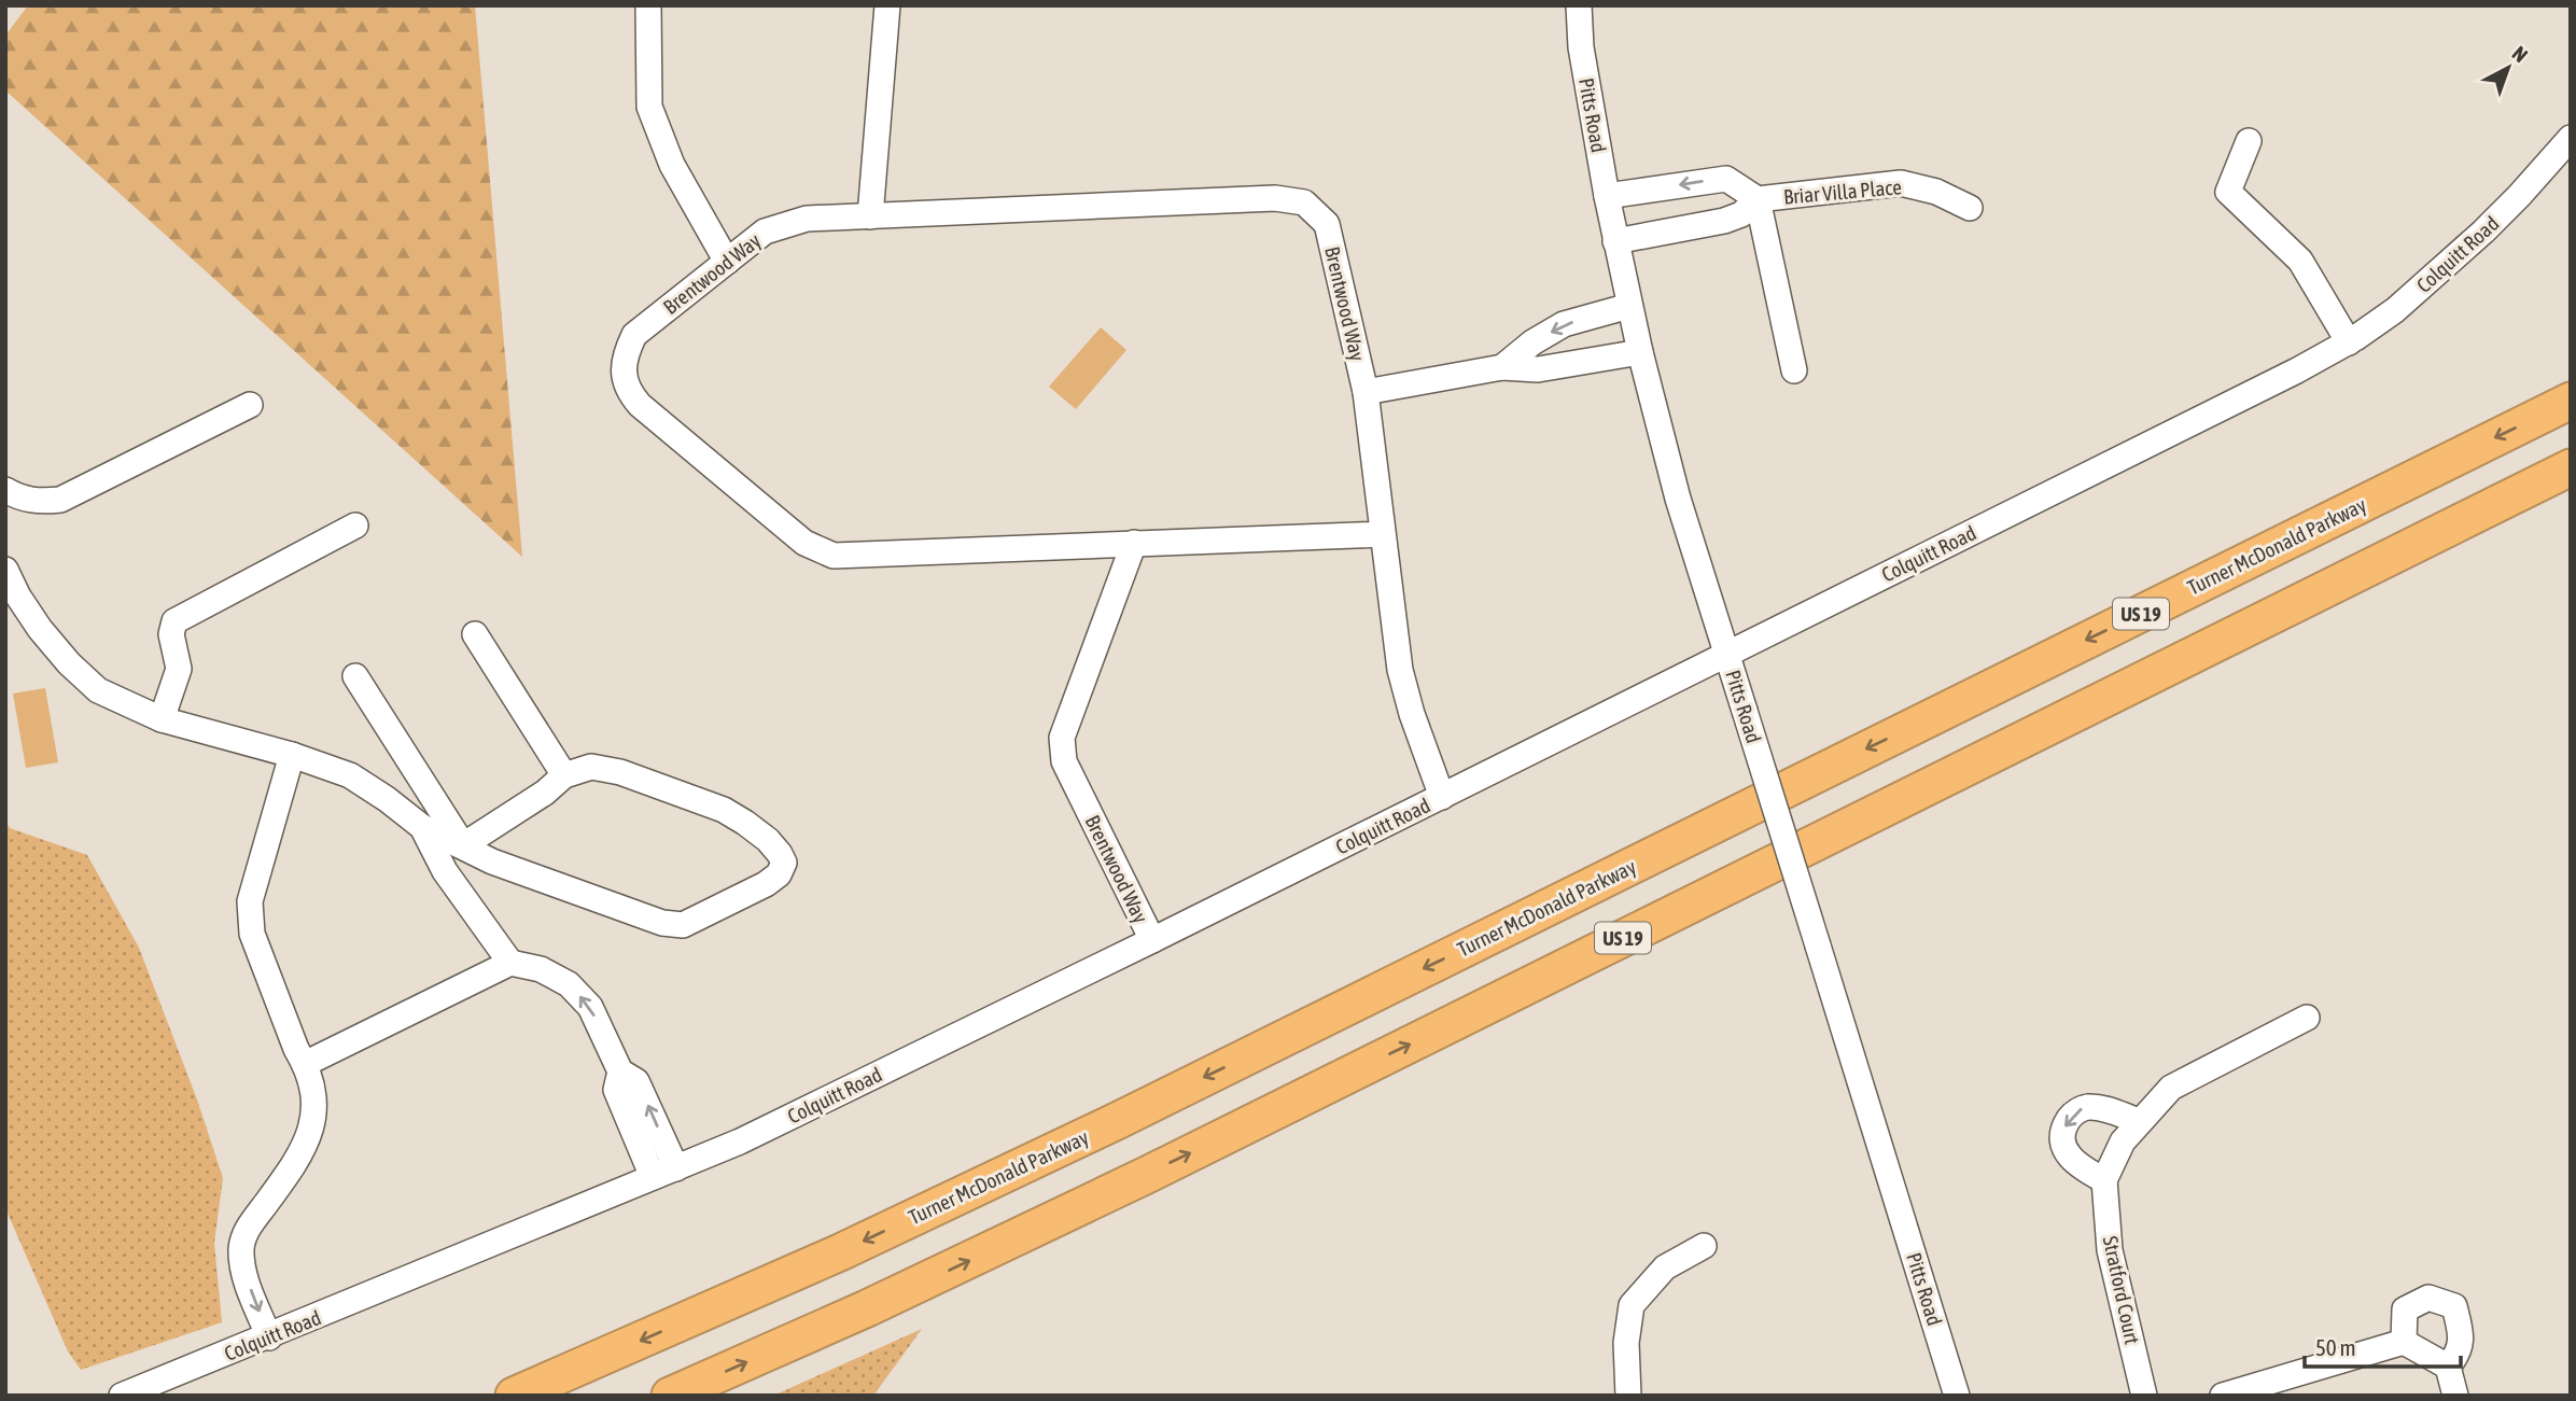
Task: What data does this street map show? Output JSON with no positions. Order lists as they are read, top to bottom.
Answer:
{
  "streets": {
    "highway": ["Turner McDonald Parkway", "US 19"],
    "street": [
      "Pitts Road",
      "Briar Villa Place",
      "Colquitt Road",
      "Brentwood Way",
      "Stratford Court"
    ]
  },
  "crossings": [
    ["Pitts Road", "Briar Villa Place"],
    ["Pitts Road", "Colquitt Road"],
    ["Colquitt Road", "Brentwood Way"]
  ],
  "scale_bar": "50 m",
  "north": "top right"
}
